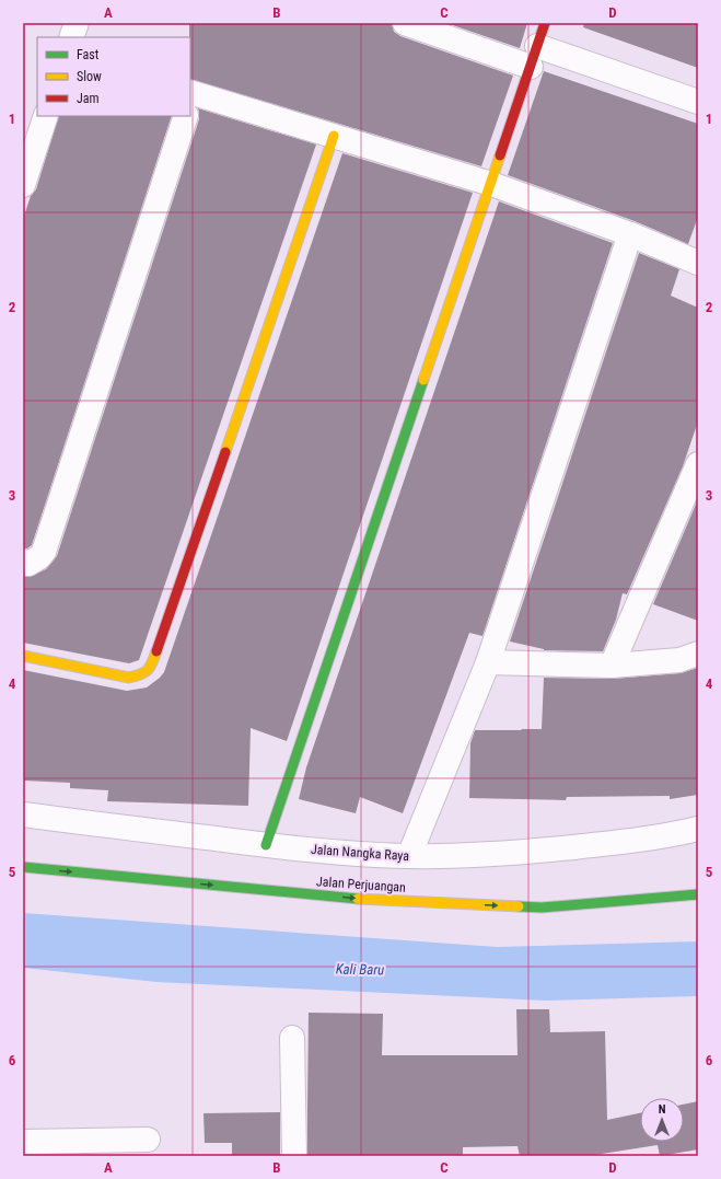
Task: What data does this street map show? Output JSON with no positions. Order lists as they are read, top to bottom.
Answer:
{
  "streets": {
    "street": ["Jalan Nangka Raya", "Jalan Perjuangan"]
  },
  "one_way": ["Jalan Perjuangan"],
  "water": ["Kali Baru"],
  "legend": ["Fast", "Slow", "Jam"],
  "north": "top",
  "grid": {
    "columns": [
      "A",
      "B",
      "C",
      "D"
    ],
    "rows": [
      "1",
      "2",
      "3",
      "4",
      "5",
      "6"
    ]
  }
}
